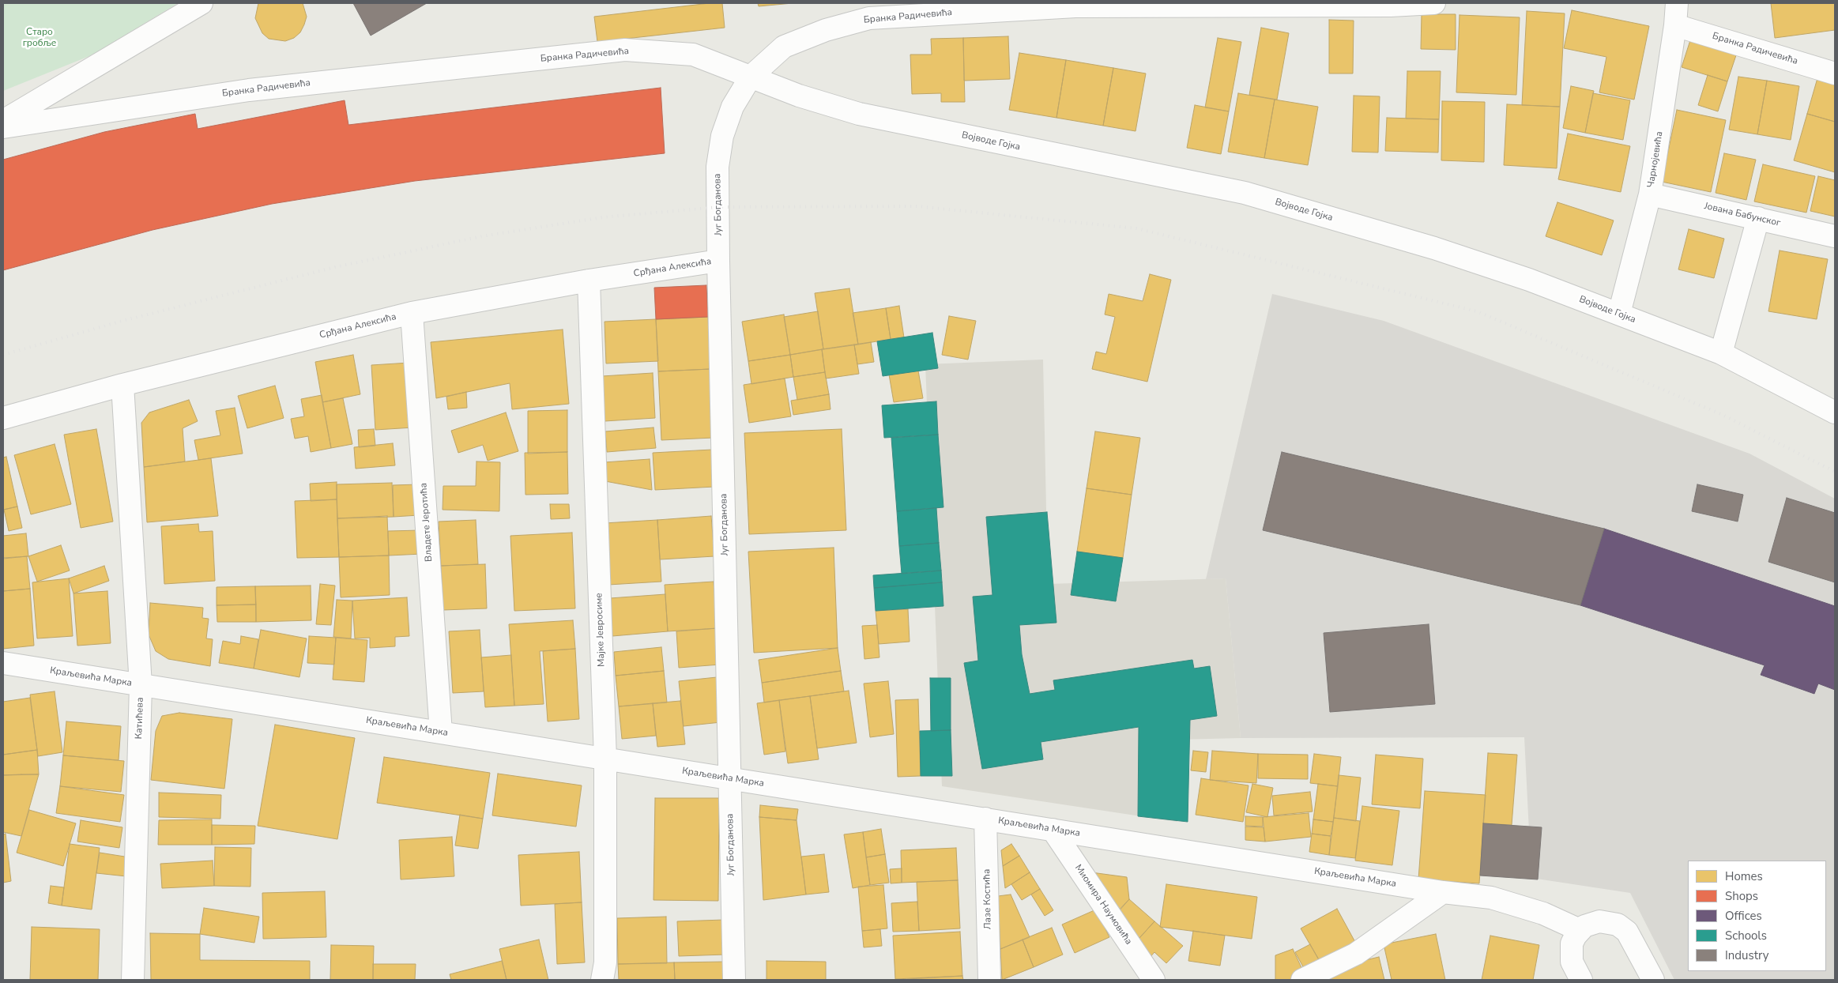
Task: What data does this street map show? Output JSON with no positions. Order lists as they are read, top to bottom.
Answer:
{
  "streets": {
    "street": [
      "Бранка Радичевића",
      "Војводе Гојка",
      "Чарнојевића",
      "Југ Богданова",
      "Јована Бабунског",
      "Срђана Алексића",
      "Владете Јеротића",
      "Мајке Јевросиме",
      "Краљевића Марка",
      "Катићева",
      "Лазе Костића",
      "Миомира Наумовића"
    ]
  },
  "crossings": [
    ["Бранка Радичевића", "Војводе Гојка"],
    ["Бранка Радичевића", "Чарнојевића"],
    ["Бранка Радичевића", "Југ Богданова"],
    ["Војводе Гојка", "Чарнојевића"],
    ["Војводе Гојка", "Југ Богданова"],
    ["Чарнојевића", "Јована Бабунског"],
    ["Југ Богданова", "Срђана Алексића"],
    ["Југ Богданова", "Краљевића Марка"],
    ["Срђана Алексића", "Владете Јеротића"],
    ["Срђана Алексића", "Мајке Јевросиме"],
    ["Срђана Алексића", "Катићева"],
    ["Владете Јеротића", "Краљевића Марка"],
    ["Мајке Јевросиме", "Краљевића Марка"],
    ["Краљевића Марка", "Катићева"],
    ["Краљевића Марка", "Лазе Костића"],
    ["Краљевића Марка", "Миомира Наумовића"]
  ],
  "parks": ["Старо гробље"],
  "legend": [
    "Homes",
    "Shops",
    "Offices",
    "Schools",
    "Industry"
  ]
}
